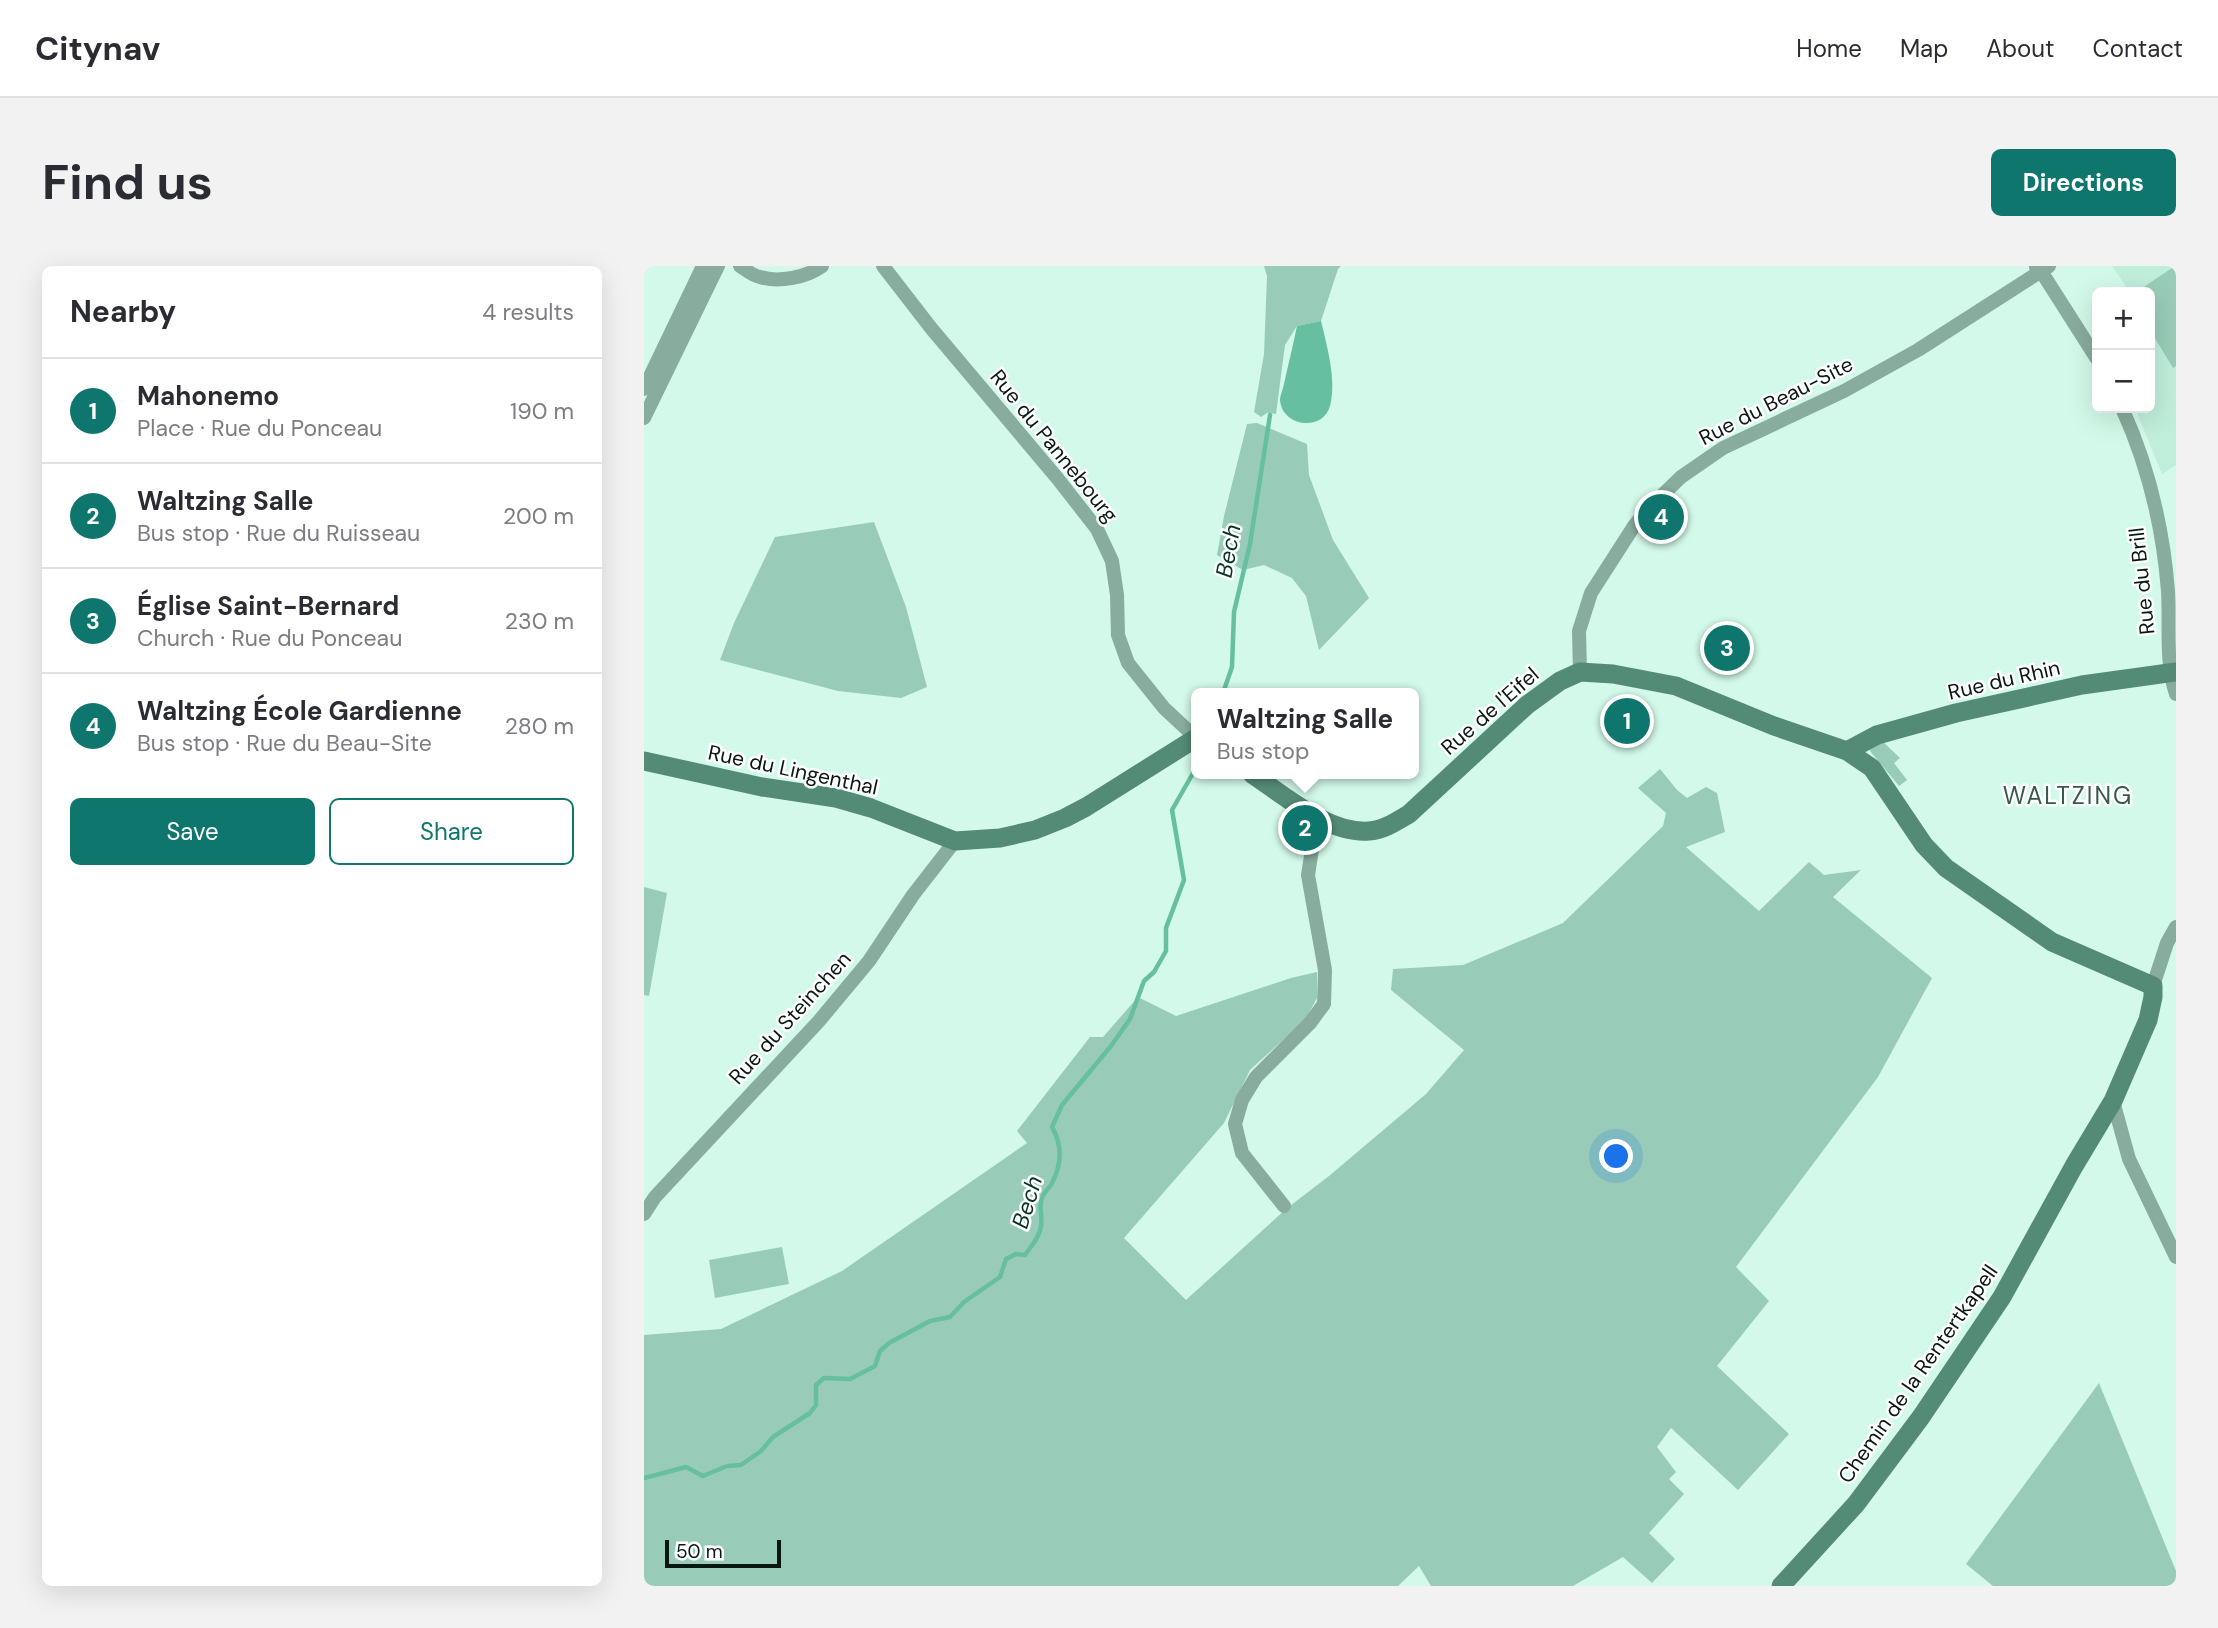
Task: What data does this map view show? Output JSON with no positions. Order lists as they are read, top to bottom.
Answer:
{
  "streets": {
    "street": [
      "Rue du Beau-Site",
      "Rue du Pannebourg",
      "Rue du Brill",
      "Rue du Rhin",
      "Rue de l'Eifel",
      "Rue du Lingenthal",
      "Rue du Steinchen",
      "Chemin de la Rentertkapell"
    ]
  },
  "crossings": [
    ["Rue du Beau-Site", "Rue de l'Eifel"],
    ["Rue du Brill", "Rue du Rhin"],
    ["Rue du Lingenthal", "Rue du Steinchen"]
  ],
  "districts": ["WALTZING"],
  "water": ["Bech"],
  "scale_bar": "50 m",
  "page": {
    "header": "Citynav",
    "nav": [
      "Home",
      "Map",
      "About",
      "Contact"
    ],
    "buttons": [
      "Directions",
      ["Save", "Share"]
    ],
    "title": "Find us",
    "heading": ["Nearby", "4 results"],
    "map_buttons": ["+", "−"],
    "list": [
      {
        "mark": "1",
        "name": "Mahonemo",
        "note": "Place · Rue du Ponceau",
        "value": "190 m"
      },
      {
        "mark": "2",
        "name": "Waltzing Salle",
        "note": "Bus stop · Rue du Ruisseau",
        "value": "200 m"
      },
      {
        "mark": "3",
        "name": "Église Saint-Bernard",
        "note": "Church · Rue du Ponceau",
        "value": "230 m"
      },
      {
        "mark": "4",
        "name": "Waltzing École Gardienne",
        "note": "Bus stop · Rue du Beau-Site",
        "value": "280 m"
      }
    ],
    "pins": [
      "4",
      "3",
      "1",
      "2"
    ],
    "popup": ["Waltzing Salle", "Bus stop"],
    "scale": "50 m"
  }
}
